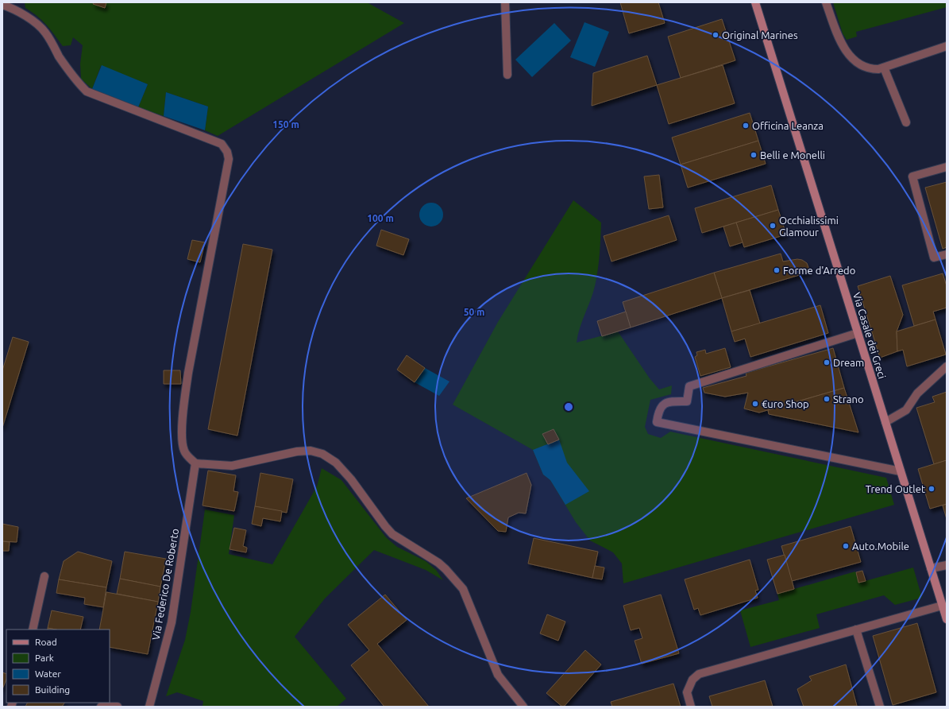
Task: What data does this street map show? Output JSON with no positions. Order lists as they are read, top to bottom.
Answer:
{
  "streets": {
    "street": ["Via Casale dei Greci", "Via Federico De Roberto"]
  },
  "places": [
    "Original Marines",
    "Officina Leanza",
    "Belli e Monelli",
    "Occhialissimi Glamour",
    "Forme d'Arredo",
    "Dream",
    "Strano",
    "€uro Shop",
    "Trend Outlet",
    "Auto.Mobile"
  ],
  "legend": [
    "Road",
    "Park",
    "Water",
    "Building"
  ],
  "rings": ["150 m", "100 m", "50 m"]
}
